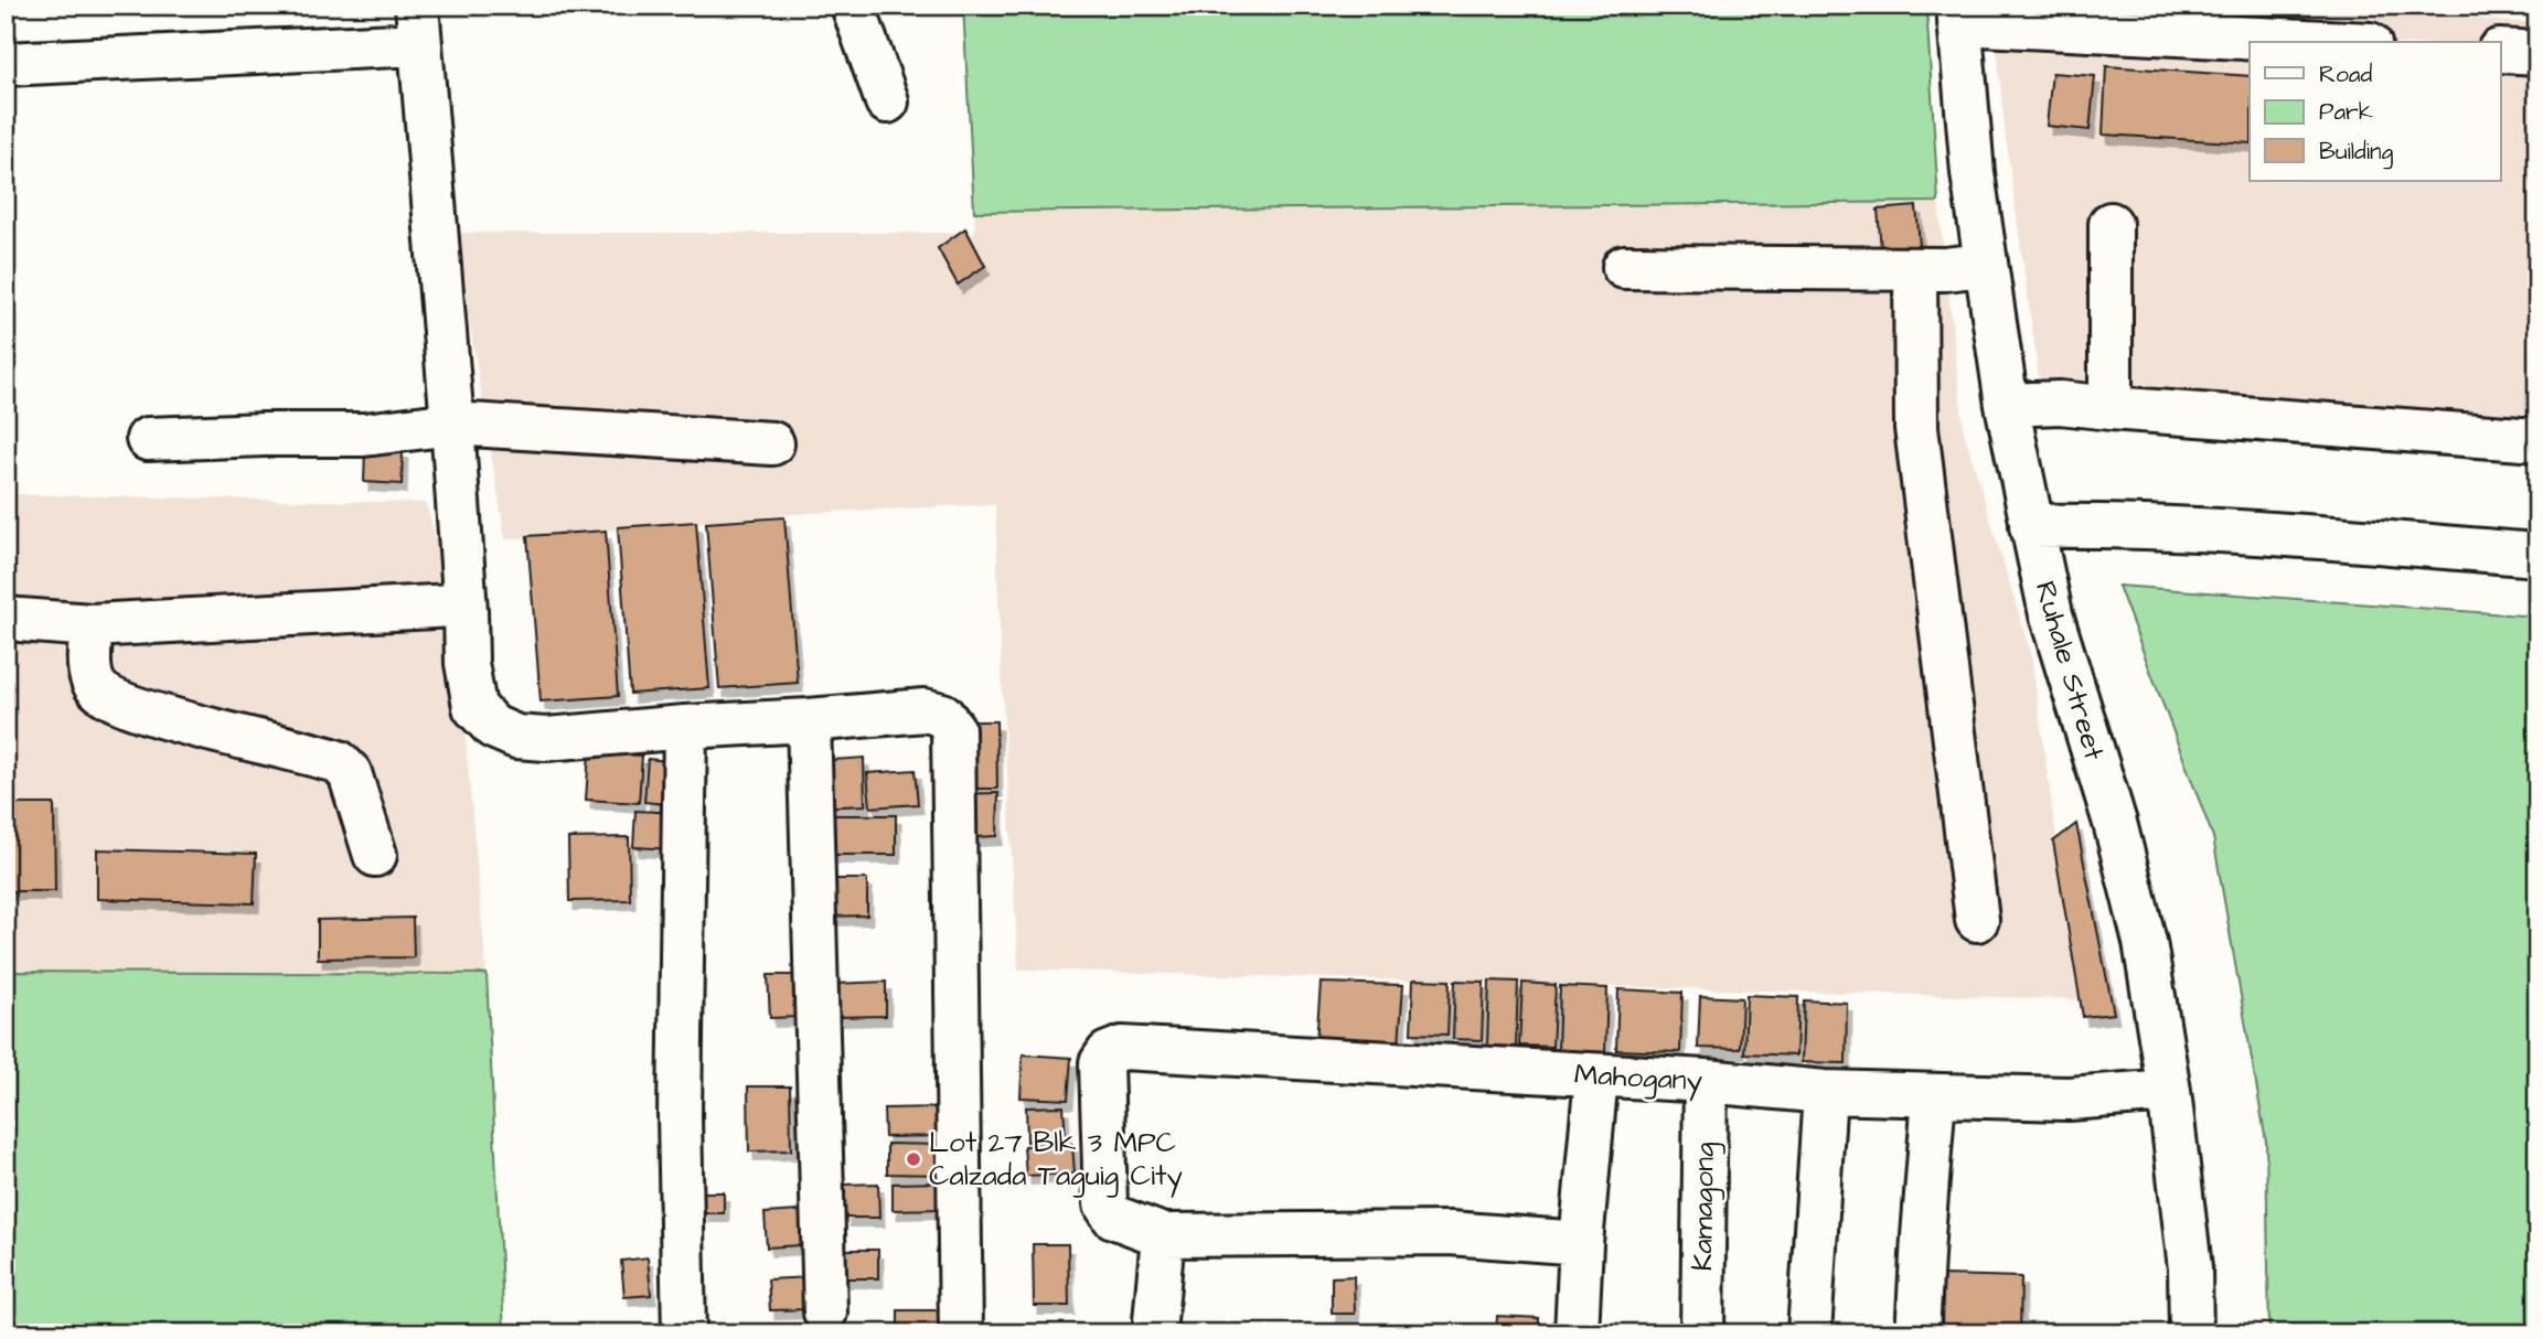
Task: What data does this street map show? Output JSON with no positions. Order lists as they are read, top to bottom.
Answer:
{
  "streets": {
    "street": ["Ruhale Street", "Mahogany", "Kamagong"]
  },
  "crossings": [
    ["Ruhale Street", "Mahogany"],
    ["Mahogany", "Kamagong"]
  ],
  "places": ["Lot 27 Blk 3 MPC Calzada Taguig City"],
  "legend": ["Road", "Park", "Building"]
}
